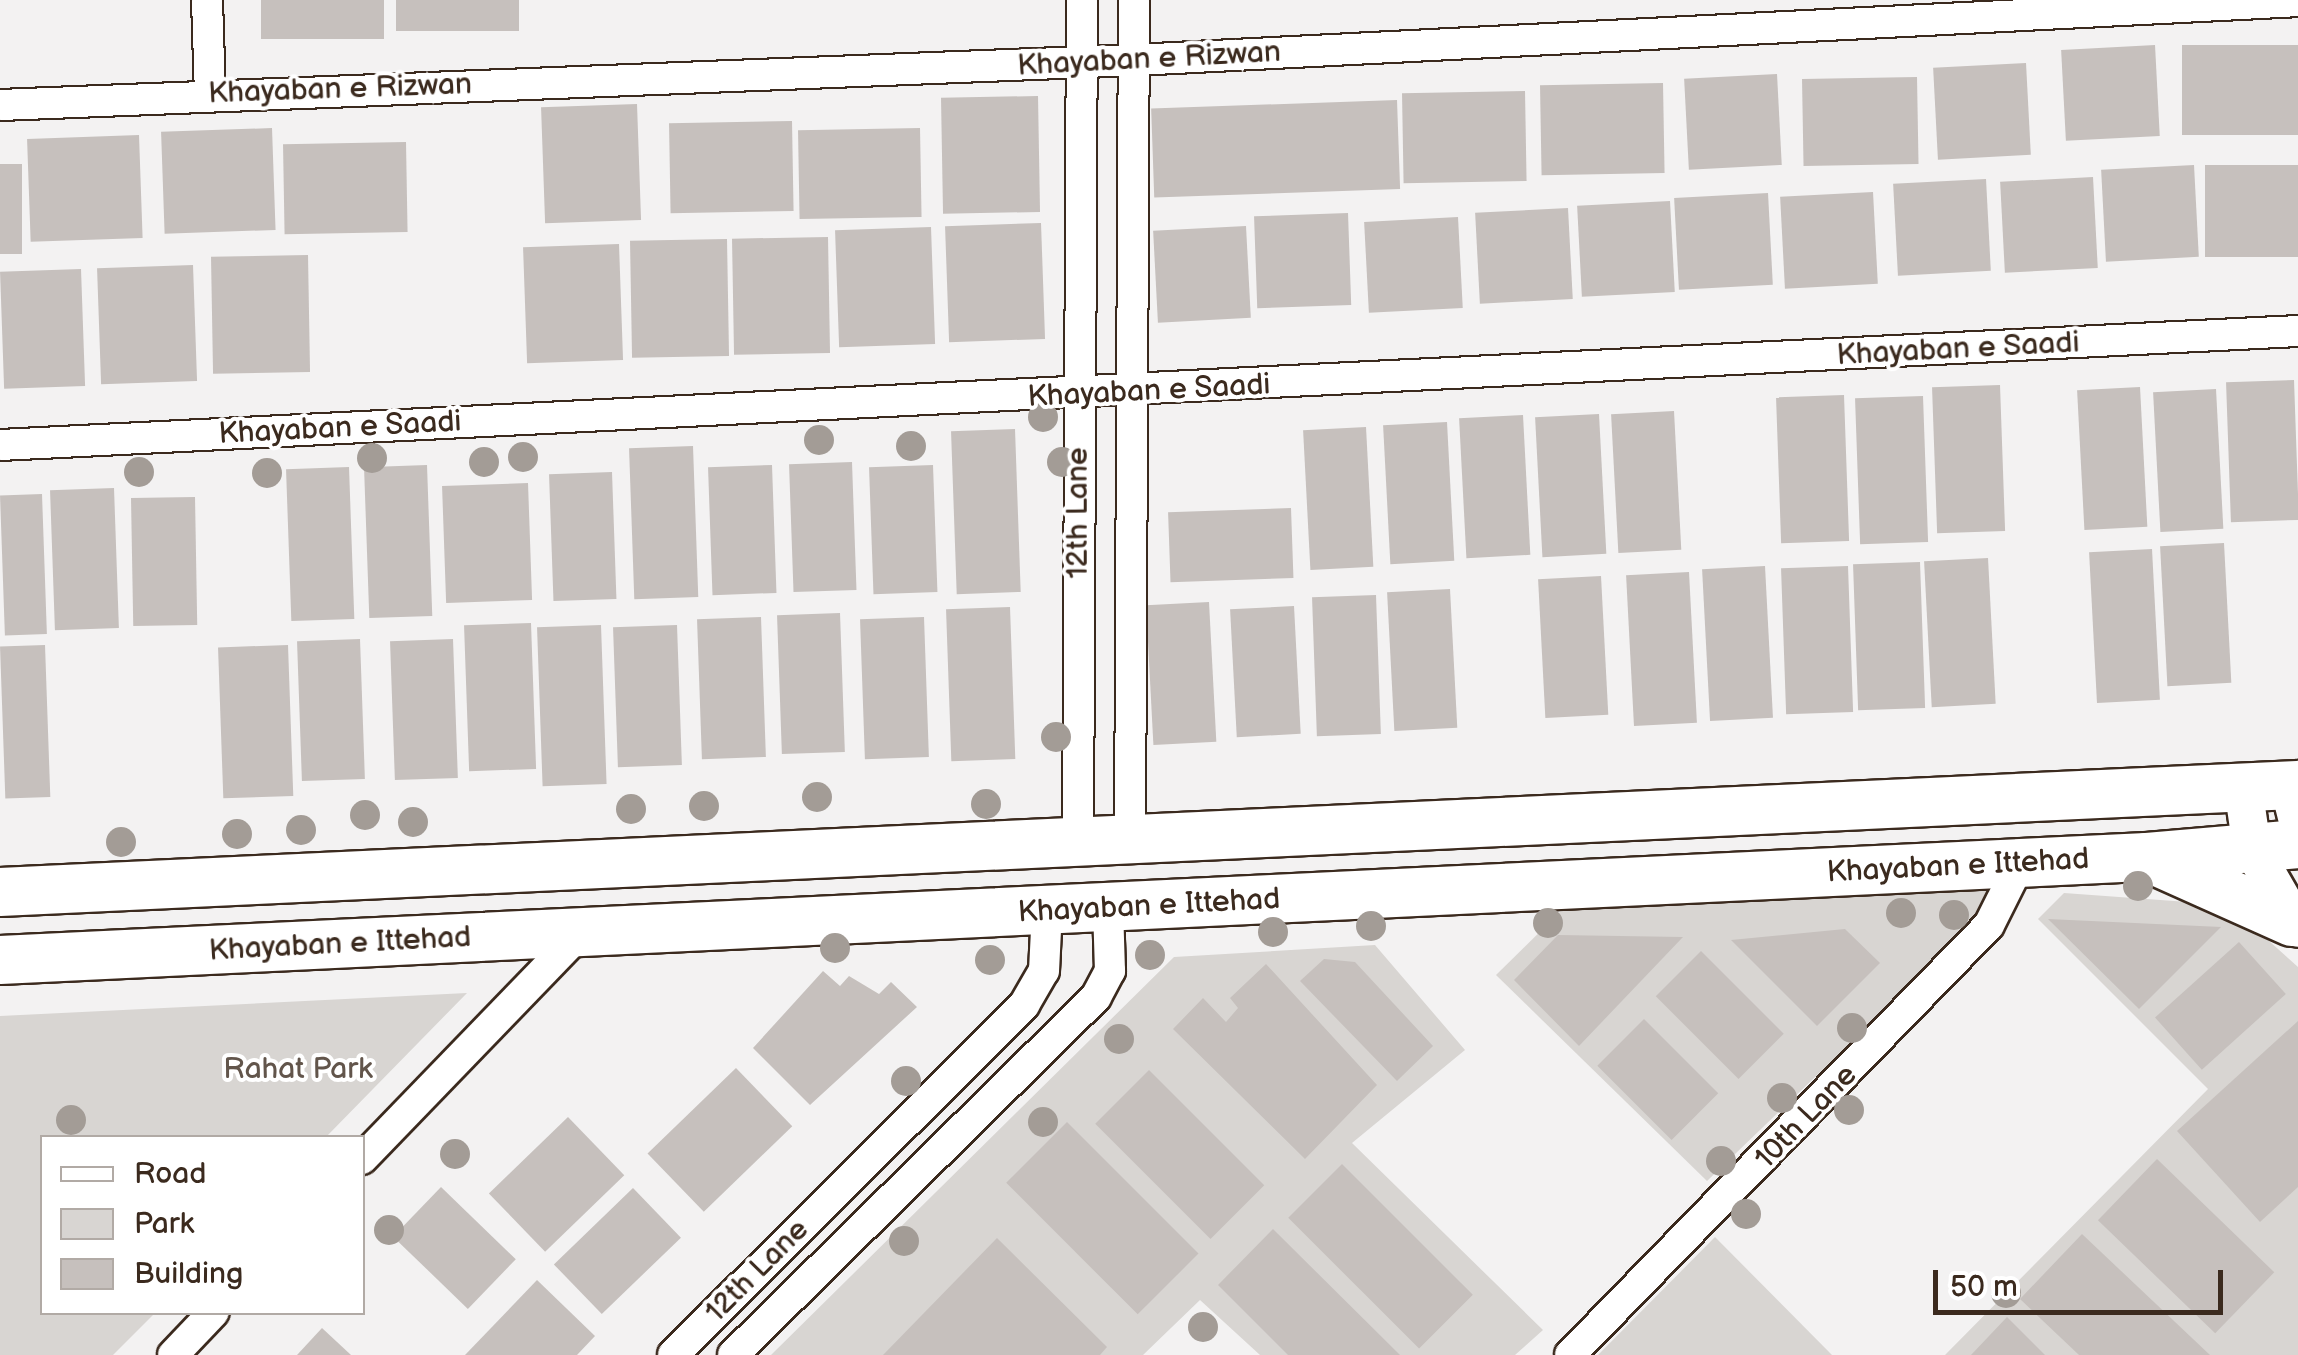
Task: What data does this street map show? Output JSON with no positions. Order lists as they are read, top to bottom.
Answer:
{
  "streets": {
    "main road": ["Khayaban e Ittehad"],
    "street": [
      "Khayaban e Rizwan",
      "Khayaban e Saadi",
      "12th Lane",
      "10th Lane"
    ]
  },
  "crossings": [
    ["Khayaban e Rizwan", "12th Lane"],
    ["Khayaban e Saadi", "12th Lane"],
    ["12th Lane", "Khayaban e Ittehad"],
    ["Khayaban e Ittehad", "10th Lane"]
  ],
  "parks": ["Rahat Park"],
  "legend": ["Road", "Park", "Building"],
  "scale_bar": "50 m"
}
